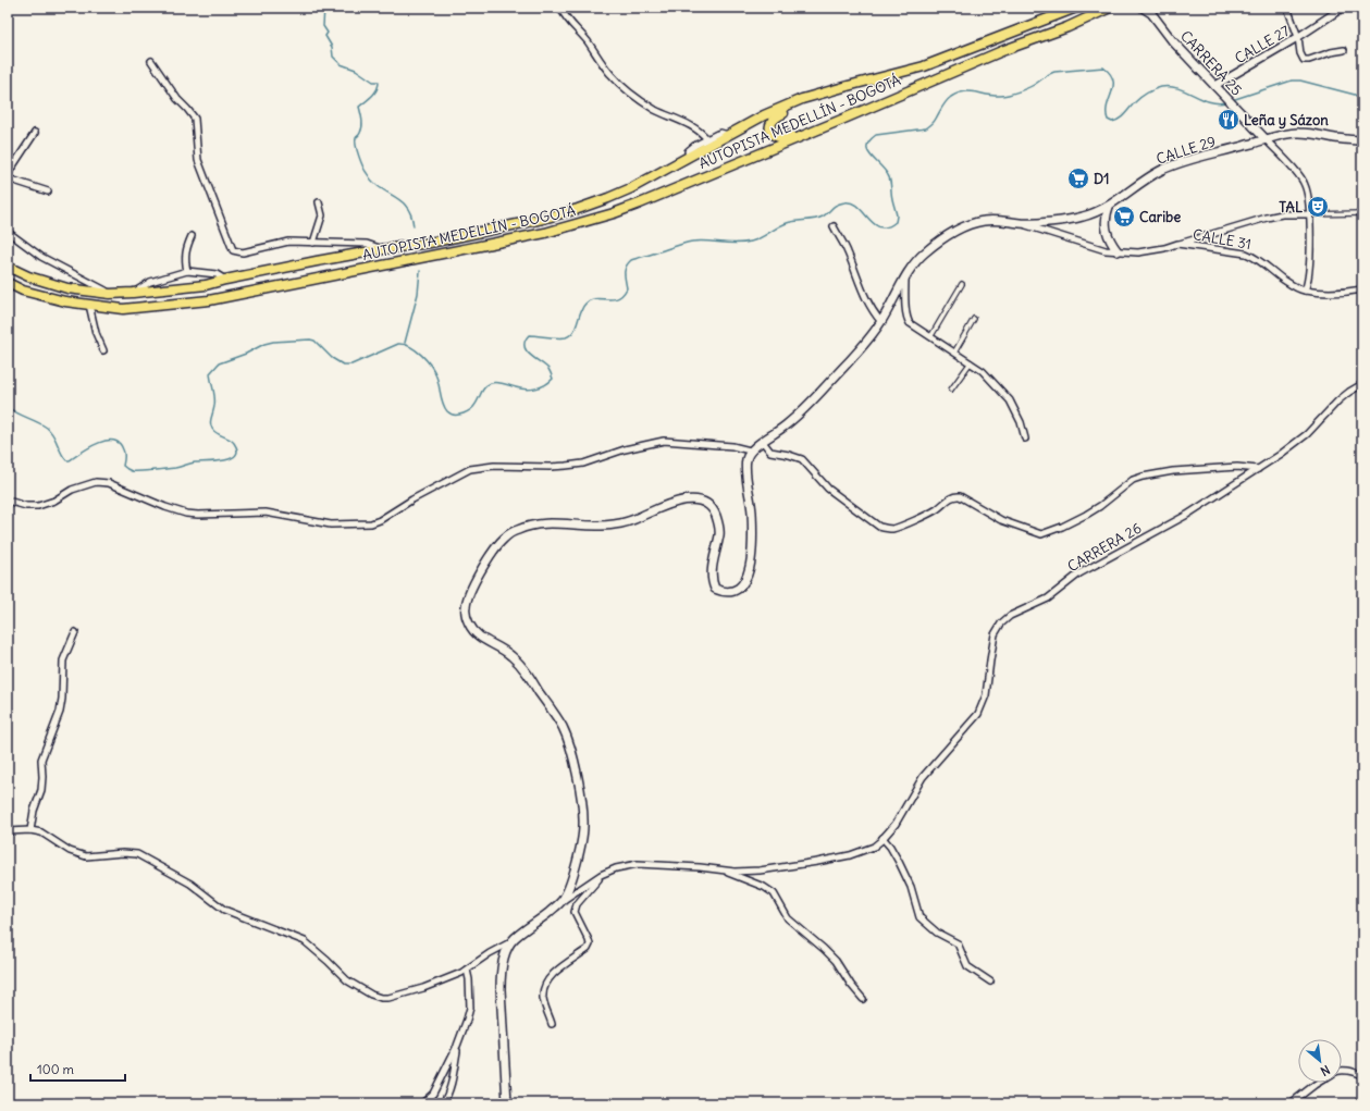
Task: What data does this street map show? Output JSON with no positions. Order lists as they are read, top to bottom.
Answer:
{
  "streets": {
    "highway": ["AUTOPISTA MEDELLÍN - BOGOTÁ"],
    "main road": ["CARRERA 25", "CALLE 29"],
    "street": ["CALLE 27", "CALLE 31", "CARRERA 26"]
  },
  "crossings": [
    ["CALLE 27", "CARRERA 25"],
    ["CARRERA 25", "CALLE 29"],
    ["CARRERA 25", "CALLE 31"],
    ["CALLE 29", "CALLE 31"]
  ],
  "places": {
    "restaurant": ["Leña y Sázon"],
    "supermarket": ["D1", "Caribe"],
    "theatre": ["TAL"]
  },
  "scale_bar": "100 m",
  "north": "bottom right"
}
